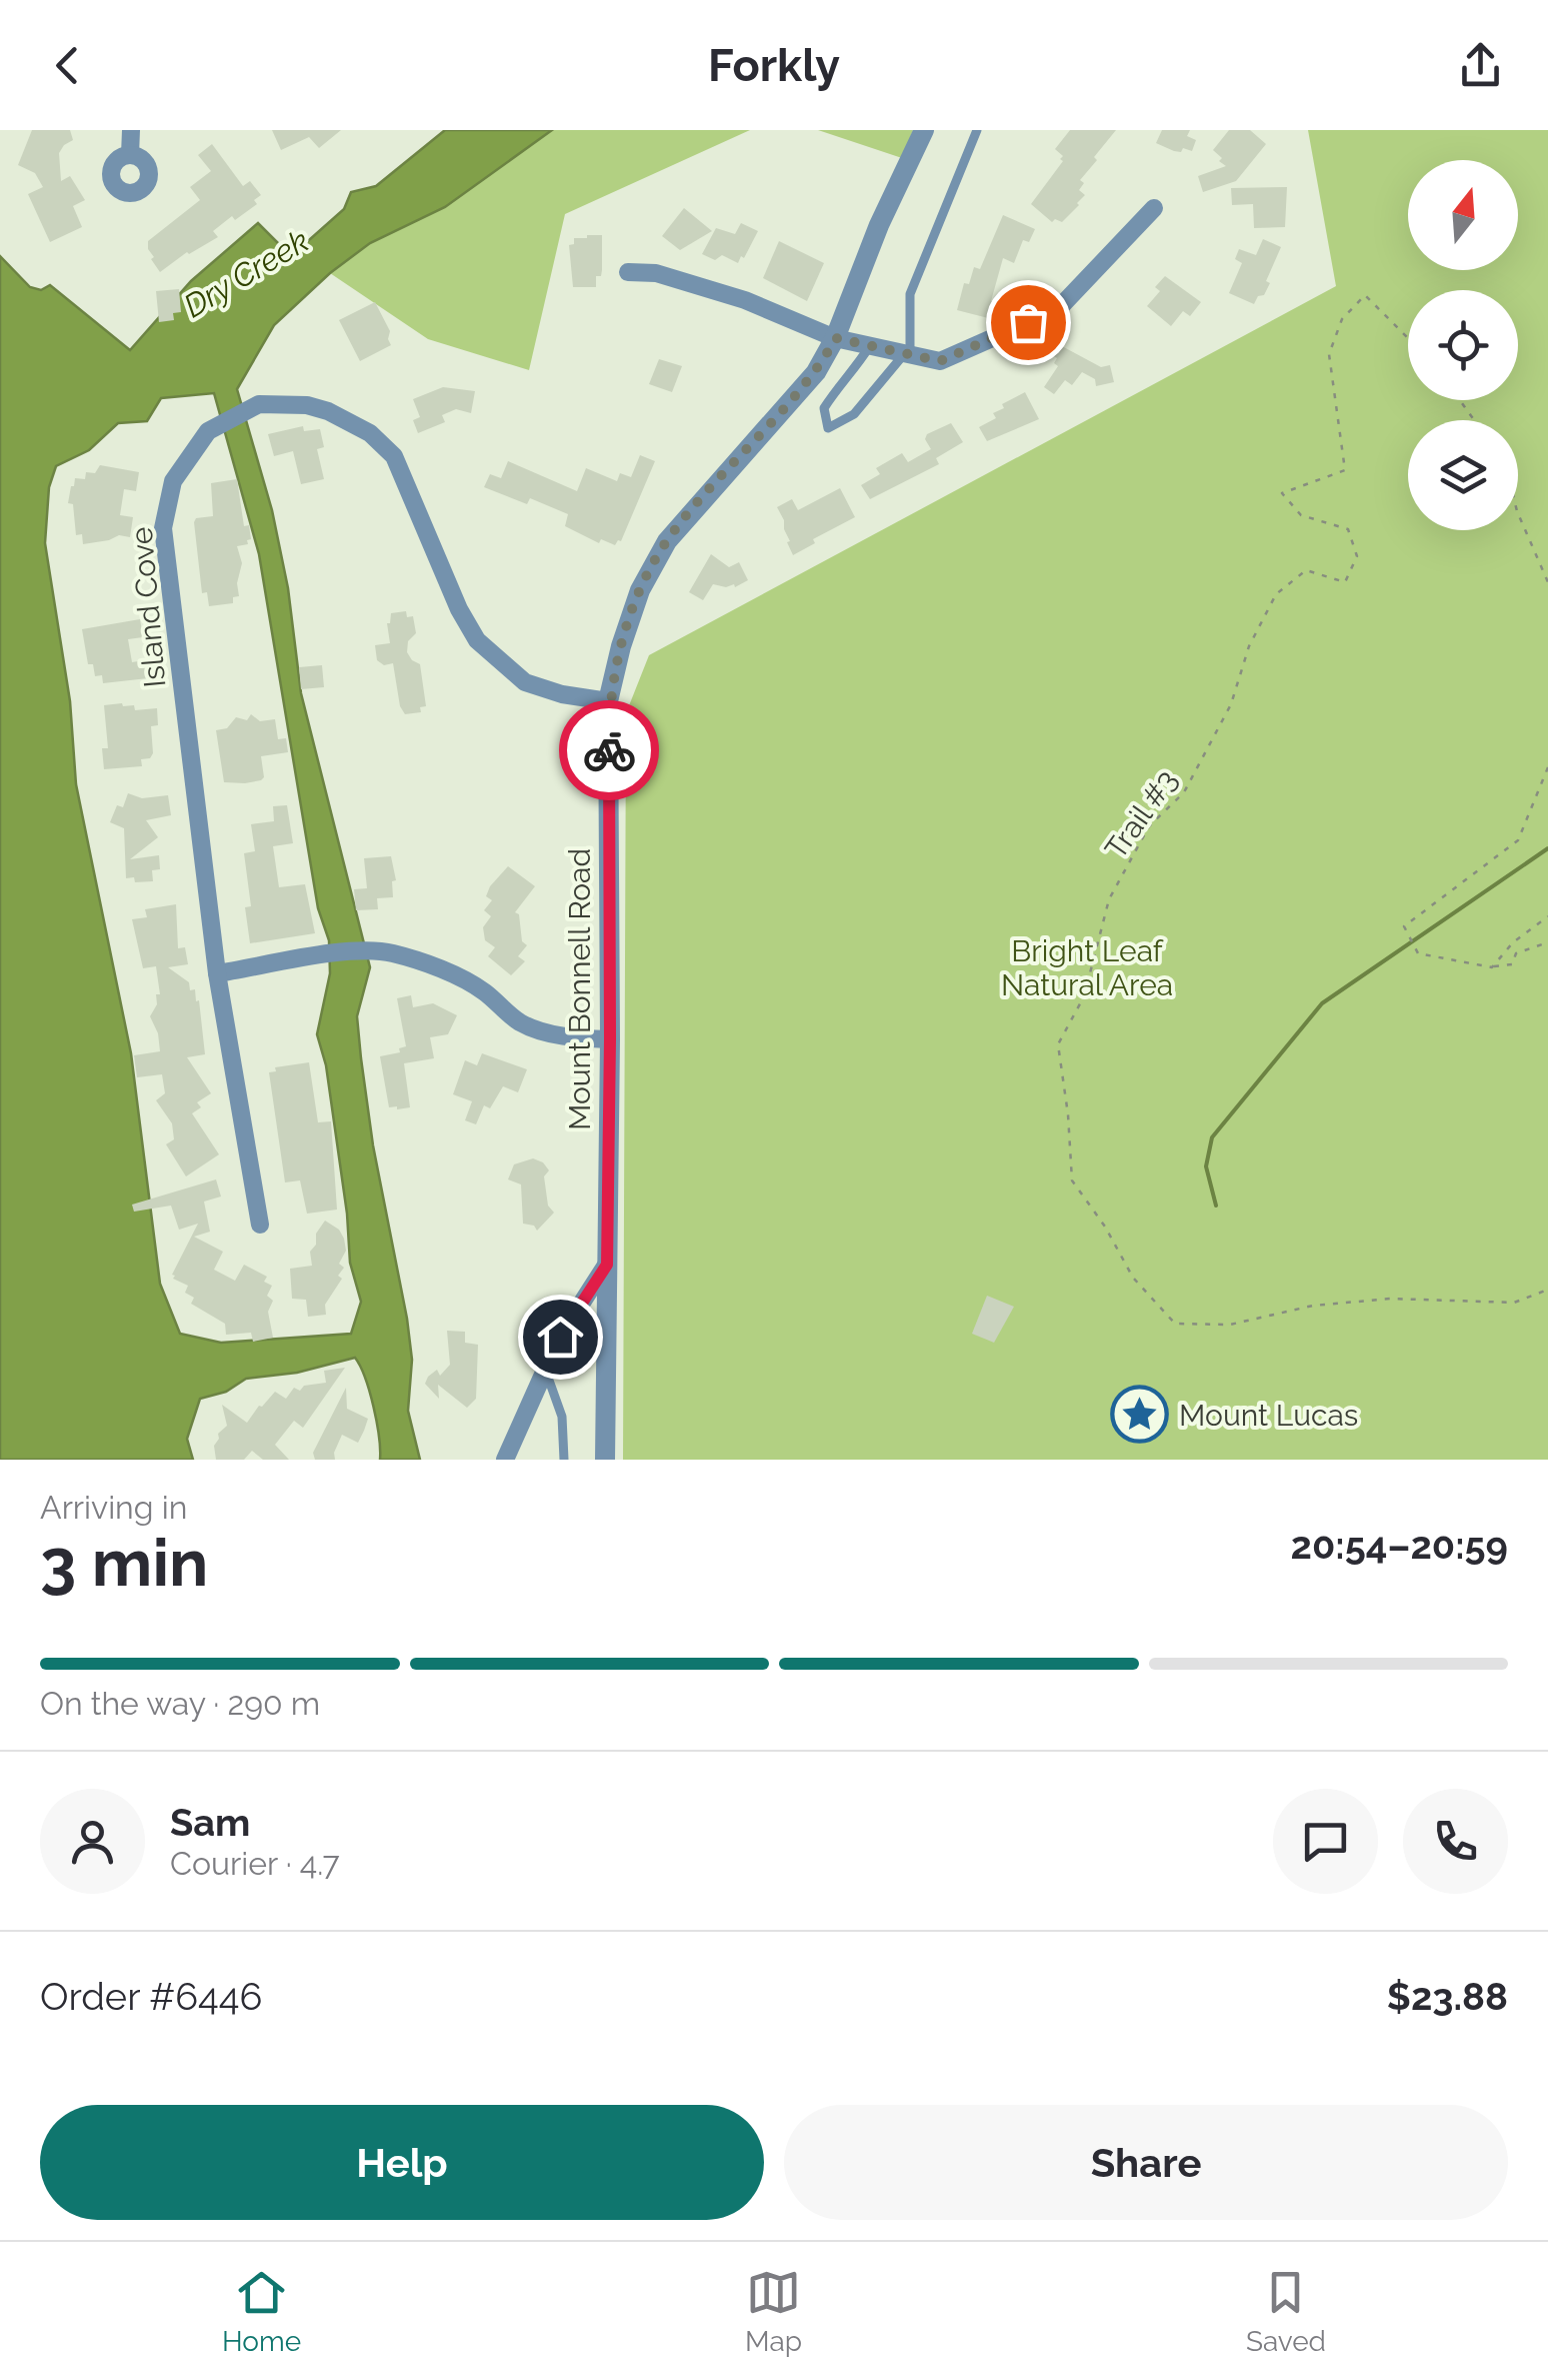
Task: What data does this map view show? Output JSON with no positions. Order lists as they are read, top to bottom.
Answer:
{
  "streets": {
    "street": ["Island Cove", "Mount Bonnell Road"],
    "path": ["Trail #3"]
  },
  "crossings": [
    ["Island Cove", "Mount Bonnell Road"]
  ],
  "water": ["Dry Creek"],
  "parks": ["Bright Leaf Natural Area"],
  "places": {
    "place": ["Mount Lucas"]
  },
  "north": "top",
  "page": {
    "header": "Forkly",
    "heading": ["3 min", "Arriving in", "20:54–20:59"],
    "panel": [
      "Sam",
      "Courier · 4.7",
      "Order #6446",
      "$23.88"
    ],
    "bar": "On the way · 290 m",
    "buttons": ["Help", "Share"],
    "tabs": ["Home", "Map", "Saved"]
  }
}
